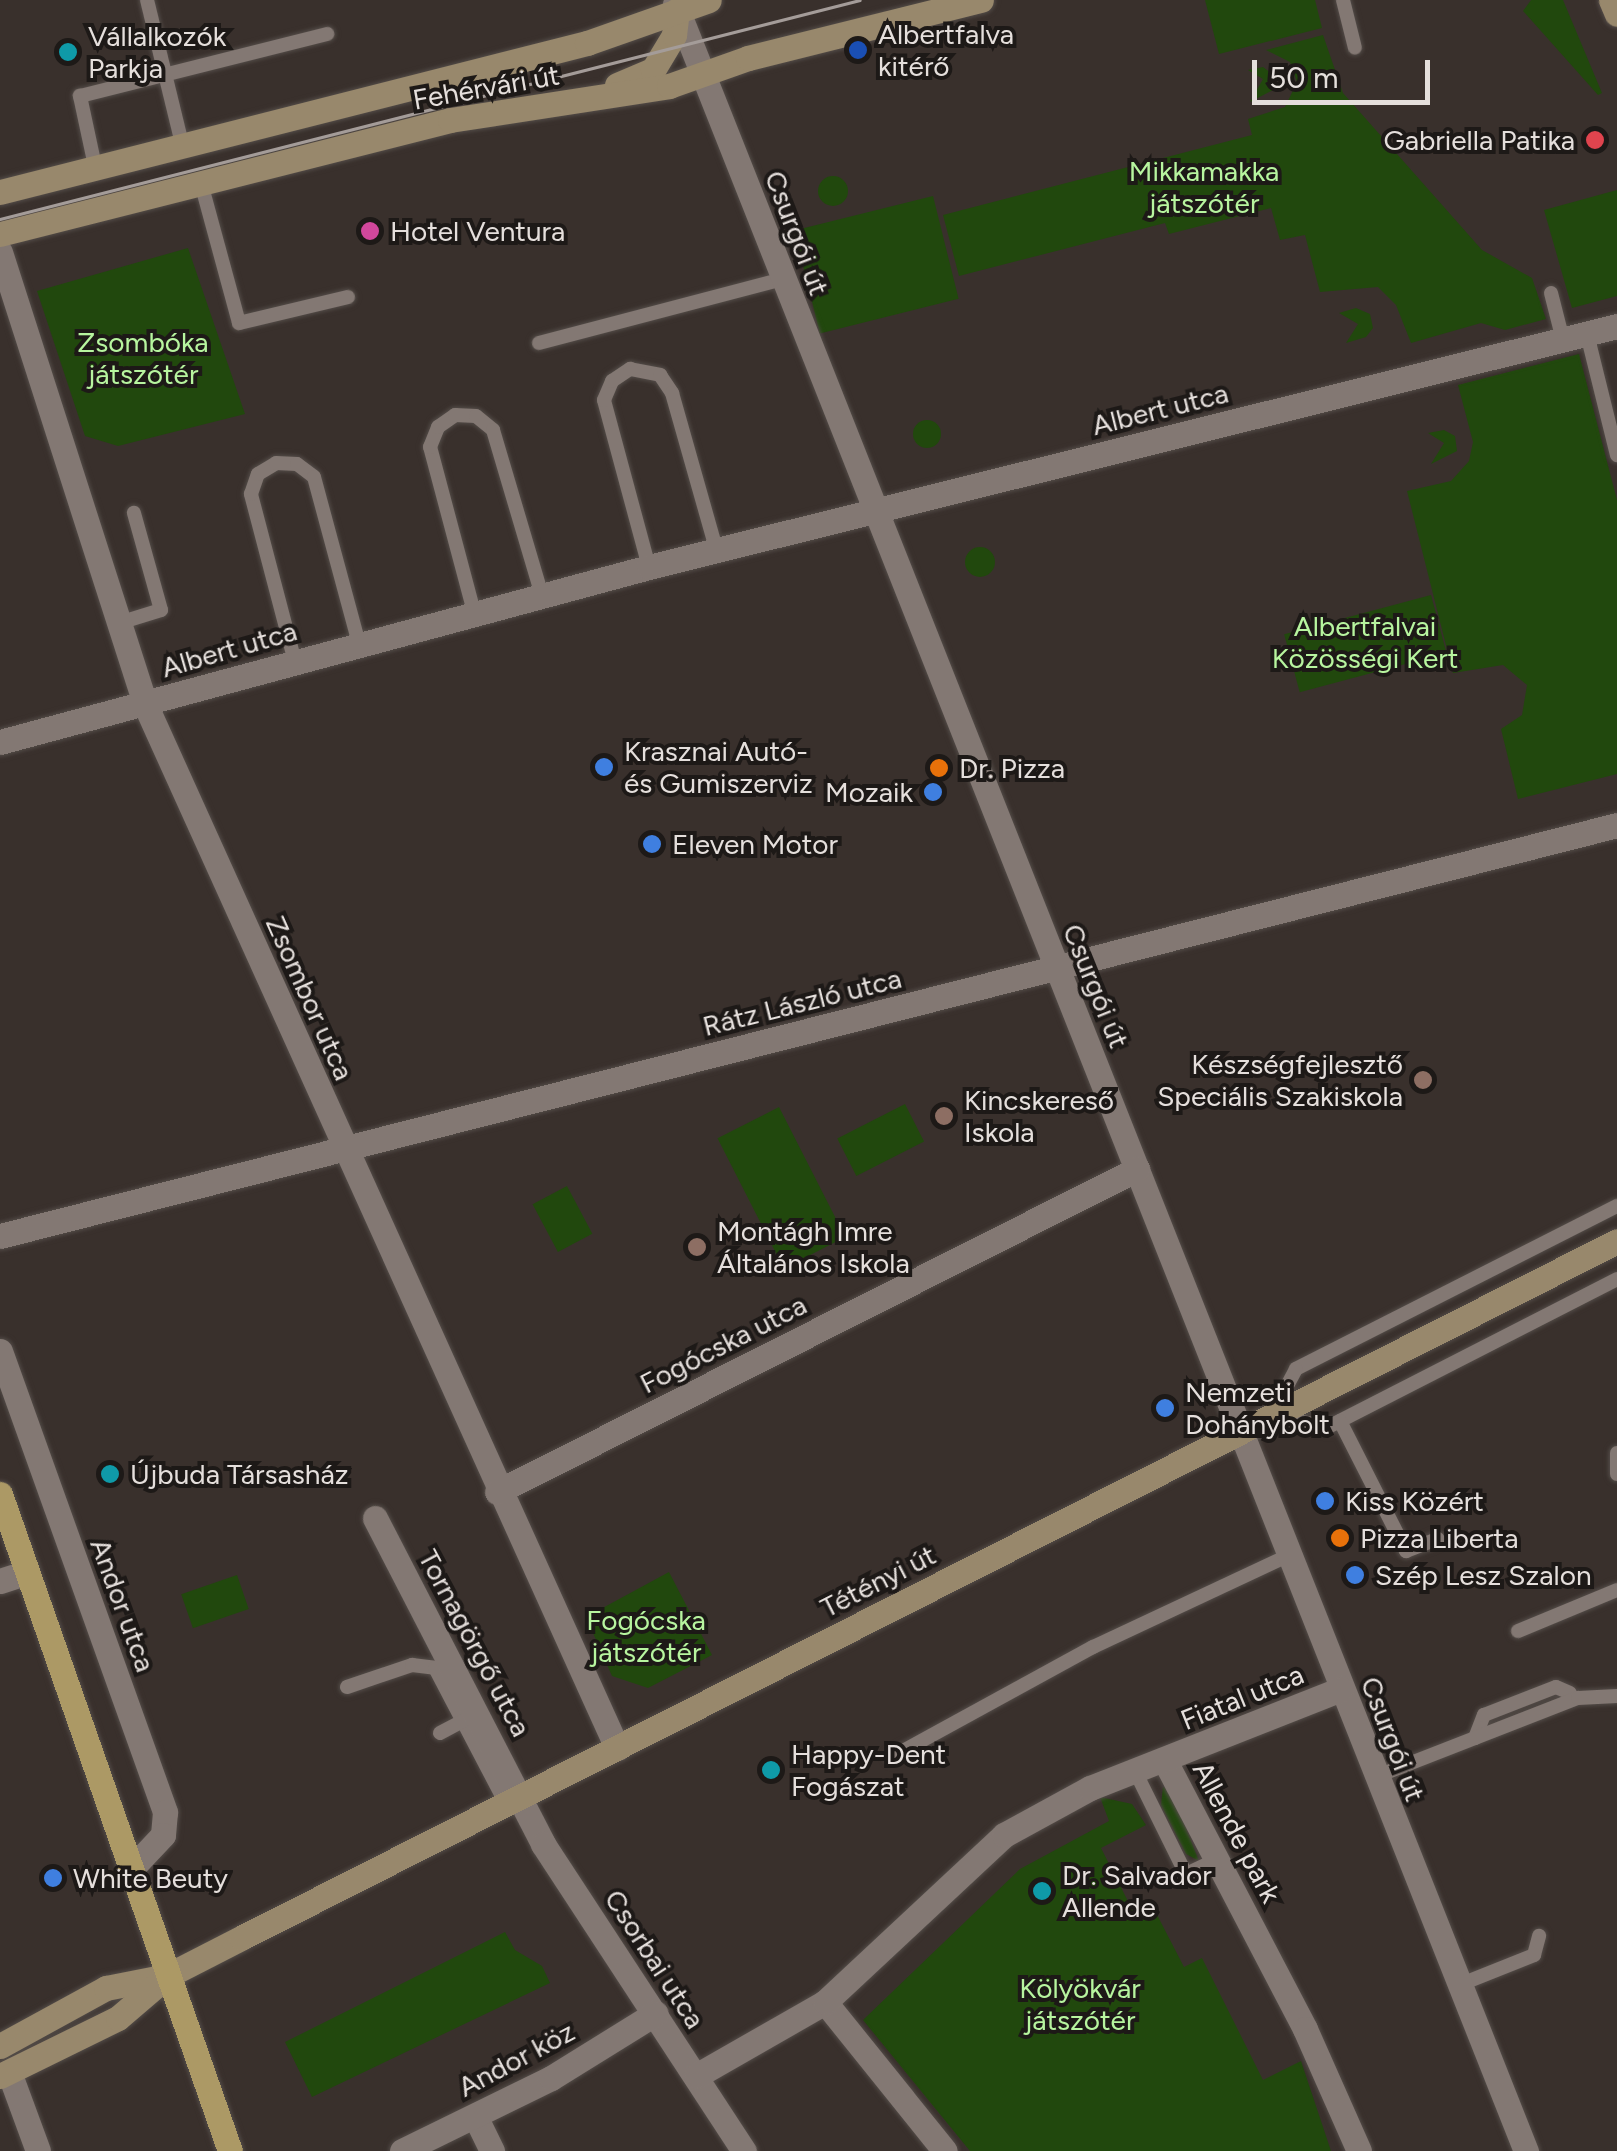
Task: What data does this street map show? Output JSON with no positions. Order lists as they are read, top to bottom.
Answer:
{
  "streets": {
    "street": [
      "Fehérvári út",
      "Csurgói út",
      "Albert utca",
      "Zsombor utca",
      "Rátz László utca",
      "Fogócska utca",
      "Tétényi út",
      "Andor utca",
      "Tornagörgő utca",
      "Fiatal utca",
      "Allende park",
      "Csorbai utca",
      "Andor köz"
    ]
  },
  "crossings": [
    ["Fehérvári út", "Csurgói út"],
    ["Csurgói út", "Albert utca"],
    ["Csurgói út", "Rátz László utca"],
    ["Csurgói út", "Fogócska utca"],
    ["Csurgói út", "Tétényi út"],
    ["Csurgói út", "Fiatal utca"],
    ["Albert utca", "Zsombor utca"],
    ["Zsombor utca", "Rátz László utca"],
    ["Zsombor utca", "Fogócska utca"],
    ["Zsombor utca", "Tétényi út"],
    ["Tétényi út", "Tornagörgő utca"],
    ["Tétényi út", "Csorbai utca"],
    ["Tornagörgő utca", "Csorbai utca"],
    ["Fiatal utca", "Allende park"],
    ["Allende park", "Csorbai utca"],
    ["Csorbai utca", "Andor köz"]
  ],
  "parks": [
    "Mikkamakka játszótér",
    "Zsombóka játszótér",
    "Albertfalvai Közösségi Kert",
    "Fogócska játszótér",
    "Kölyökvár játszótér"
  ],
  "places": [
    "Albertfalva kitérő",
    "Vállalkozók Parkja",
    "Gabriella Patika",
    "Hotel Ventura",
    "Krasznai Autó- és Gumiszerviz",
    "Dr. Pizza",
    "Mozaik",
    "Eleven Motor",
    "Készségfejlesztő Speciális Szakiskola",
    "Kincskereső Iskola",
    "Montágh Imre Általános Iskola",
    "Nemzeti Dohánybolt",
    "Újbuda Társasház",
    "Kiss Közért",
    "Pizza Liberta",
    "Szép Lesz Szalon",
    "Happy-Dent Fogászat",
    "White Beuty",
    "Dr. Salvador Allende"
  ],
  "scale_bar": "50 m"
}
